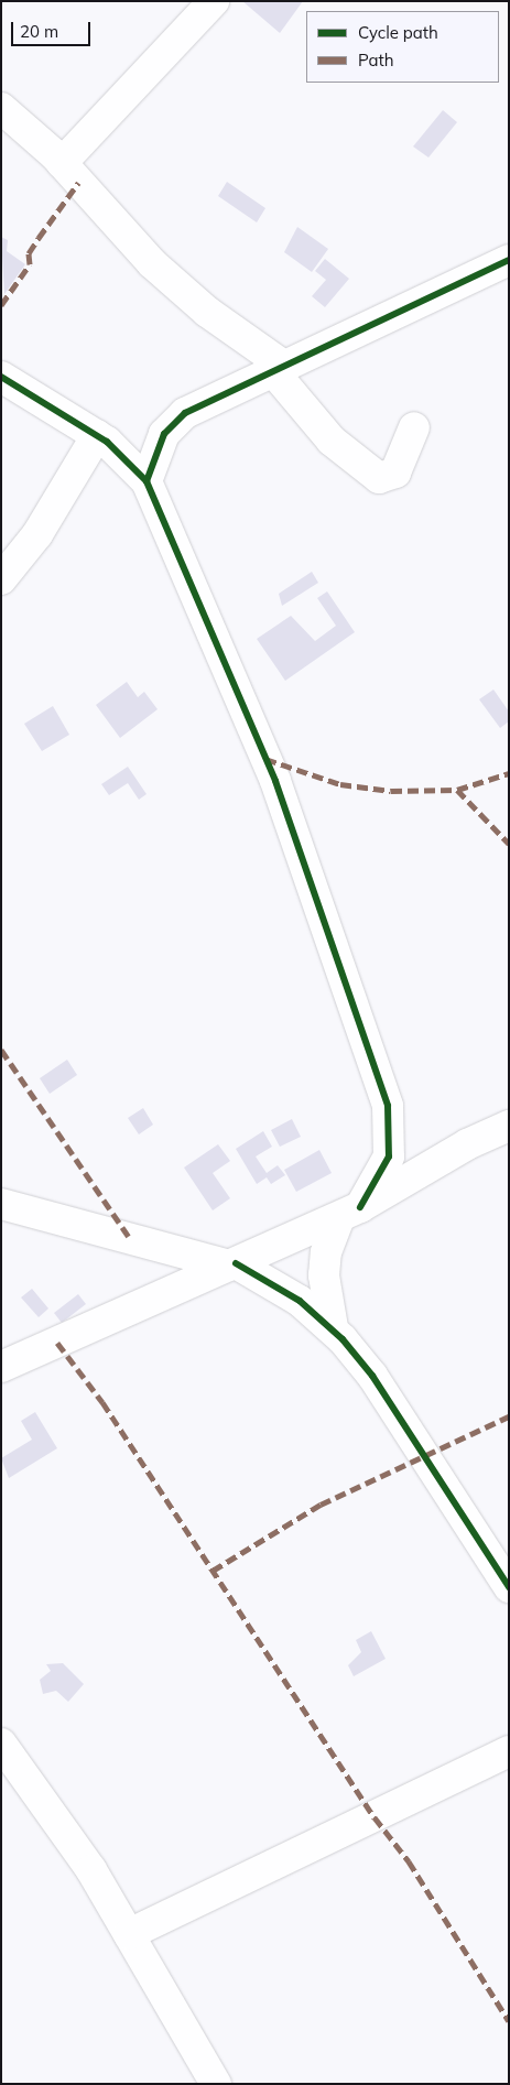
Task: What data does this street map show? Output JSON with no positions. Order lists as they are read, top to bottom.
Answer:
{
  "legend": ["Cycle path", "Path"],
  "scale_bar": "20 m"
}
